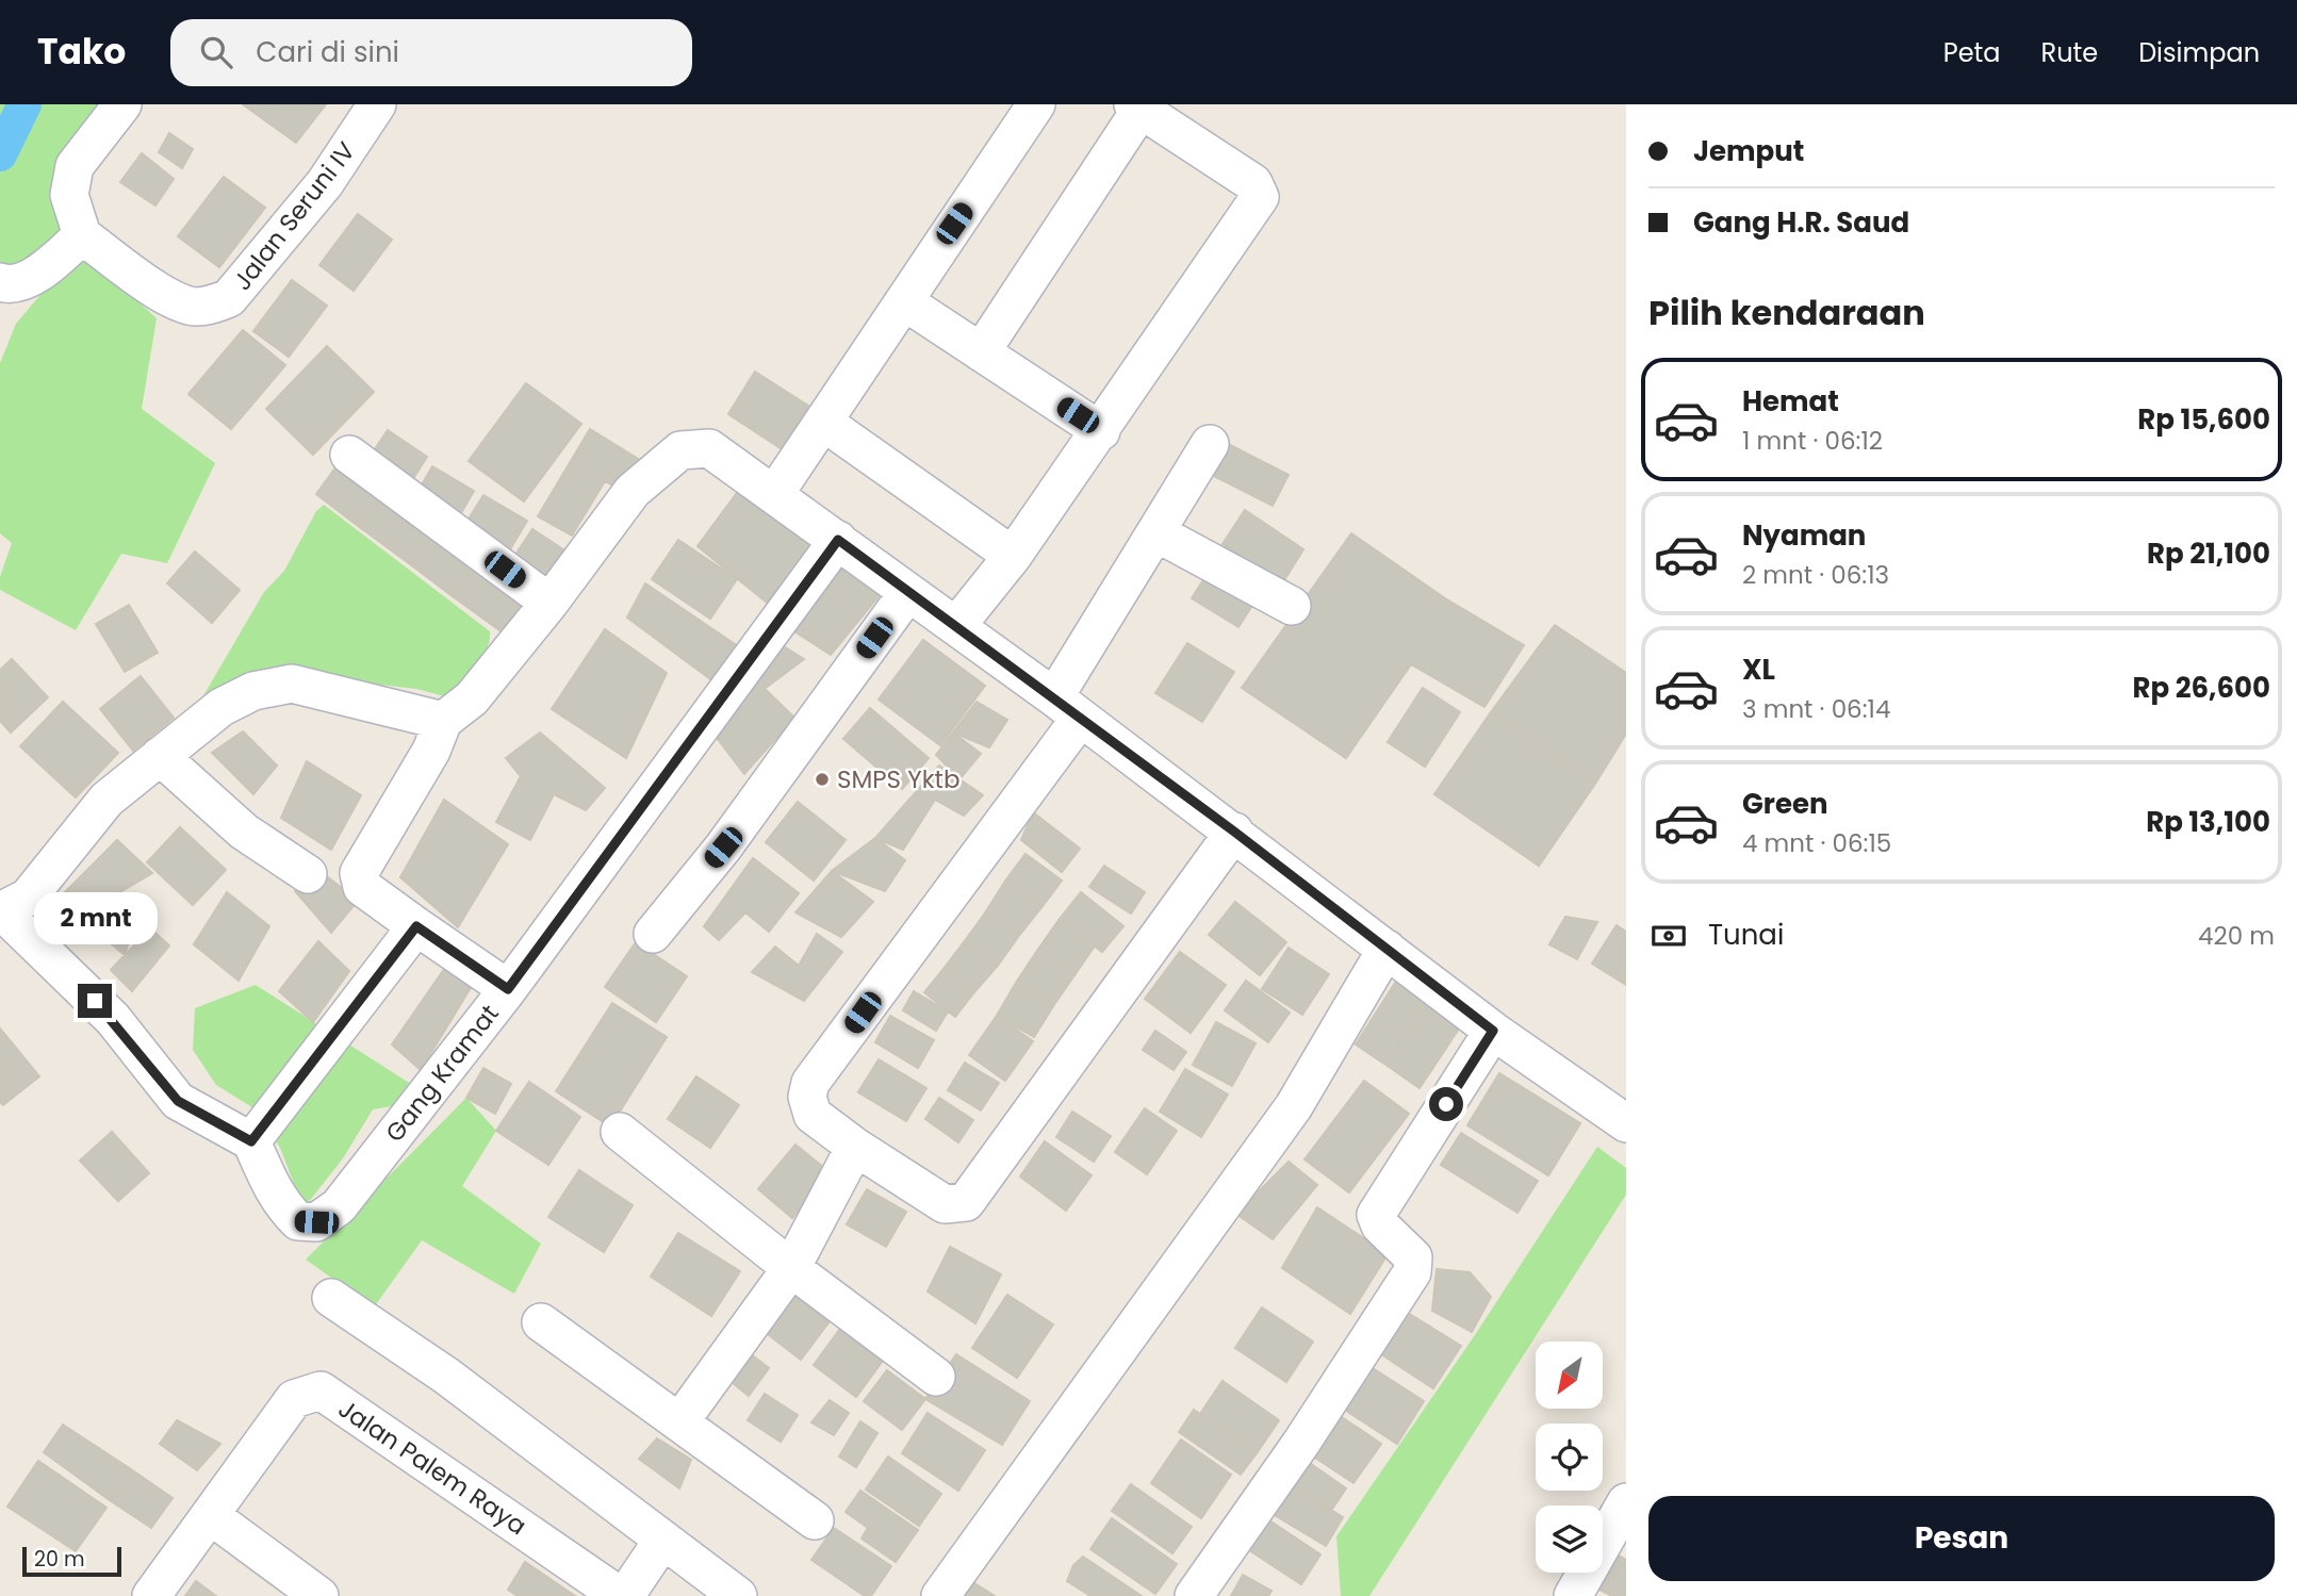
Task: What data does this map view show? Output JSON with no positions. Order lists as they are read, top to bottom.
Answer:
{
  "streets": {
    "street": ["Jalan Seruni IV", "Gang Kramat", "Jalan Palem Raya"]
  },
  "places": ["SMPS Yktb"],
  "scale_bar": "20 m",
  "north": "bottom left",
  "page": {
    "header": "Tako",
    "search": "Cari di sini",
    "nav": ["Peta", "Rute", "Disimpan"],
    "banner": ["Jemput", "Gang H.R. Saud"],
    "heading": "Pilih kendaraan",
    "list": [
      {
        "name": "Hemat",
        "note": "1 mnt · 06:12",
        "value": "Rp 15,600"
      },
      {
        "name": "Nyaman",
        "note": "2 mnt · 06:13",
        "value": "Rp 21,100"
      },
      {
        "name": "XL",
        "note": "3 mnt · 06:14",
        "value": "Rp 26,600"
      },
      {
        "name": "Green",
        "note": "4 mnt · 06:15",
        "value": "Rp 13,100"
      }
    ],
    "bubble": "2 mnt",
    "pay": ["Tunai", "420 m"],
    "buttons": "Pesan",
    "scale": "20 m"
  }
}
